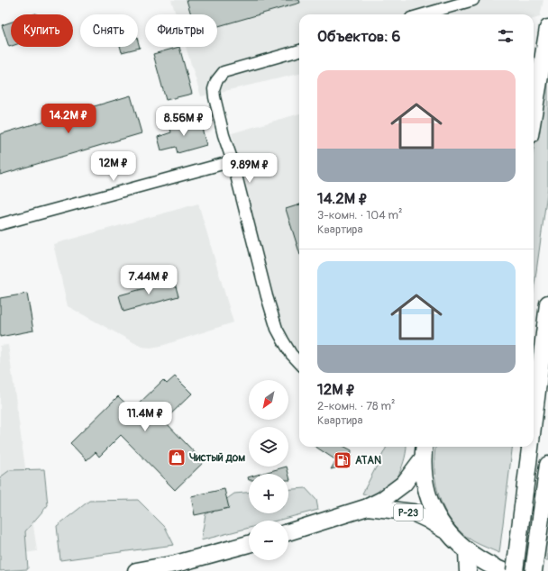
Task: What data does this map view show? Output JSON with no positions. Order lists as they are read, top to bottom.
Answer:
{
  "streets": {
    "main road": ["Р-23"]
  },
  "places": {
    "shop": ["Чистый дом"],
    "fuel station": ["ATAN"]
  },
  "north": "bottom left",
  "page": {
    "chip": ["Купить", "Снять", "Фильтры"],
    "heading": "Объектов: 6",
    "list": [
      {
        "name": "14.2M ₽",
        "note": "3-комн. · 104 m² · Квартира"
      },
      {
        "name": "12M ₽",
        "note": "2-комн. · 78 m² · Квартира"
      }
    ],
    "price": [
      "14.2M ₽",
      "8.56M ₽",
      "12M ₽",
      "9.89M ₽",
      "7.44M ₽",
      "11.4M ₽"
    ],
    "map_buttons": ["+", "−"]
  }
}
